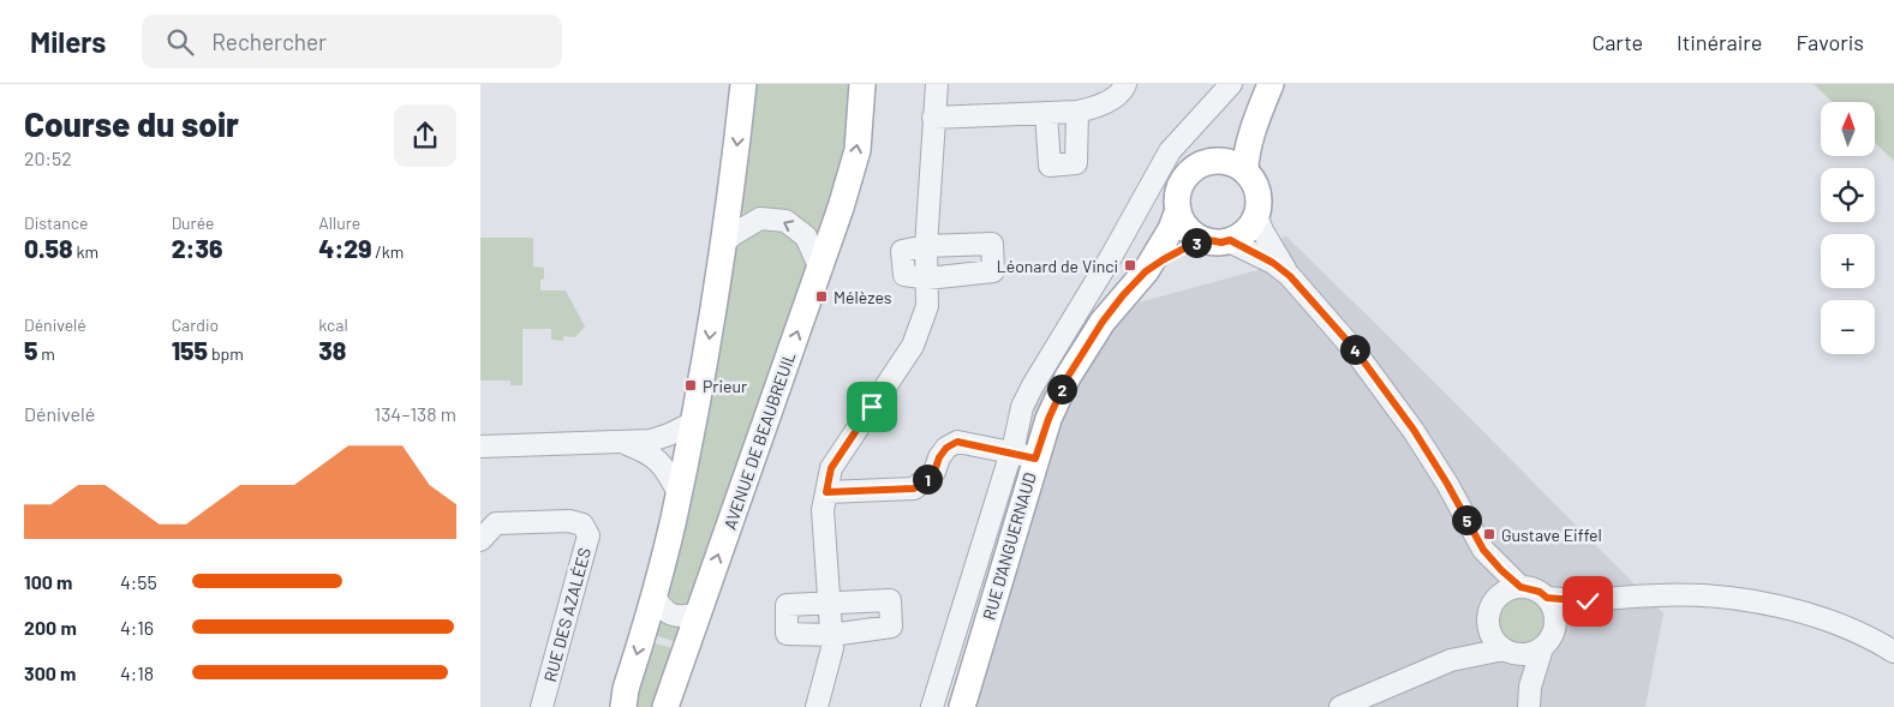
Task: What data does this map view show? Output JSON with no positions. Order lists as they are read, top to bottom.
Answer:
{
  "streets": {
    "main road": ["AVENUE DE BEAUBREUIL", "RUE D'ANGUERNAUD"],
    "street": ["RUE DES AZALÉES"]
  },
  "places": {
    "transit": [
      "Léonard de Vinci",
      "Mélèzes",
      "Prieur",
      "Gustave Eiffel"
    ]
  },
  "north": "top",
  "page": {
    "header": "Milers",
    "search": "Rechercher",
    "nav": ["Carte", "Itinéraire", "Favoris"],
    "heading": ["Course du soir", "20:52"],
    "map_buttons": ["+", "−"],
    "stats": [
      ["Distance", "0.58 km"],
      ["Durée", "2:36"],
      ["Allure", "4:29 /km"],
      ["Dénivelé", "5 m"],
      ["Cardio", "155 bpm"],
      ["kcal", "38"]
    ],
    "pins": [
      "3",
      "4",
      "2",
      "1",
      "5"
    ],
    "chart": ["Dénivelé", "134–138 m"],
    "list": [
      {
        "name": "100 m",
        "note": "4:55"
      },
      {
        "name": "200 m",
        "note": "4:16"
      },
      {
        "name": "300 m",
        "note": "4:18"
      }
    ]
  }
}
